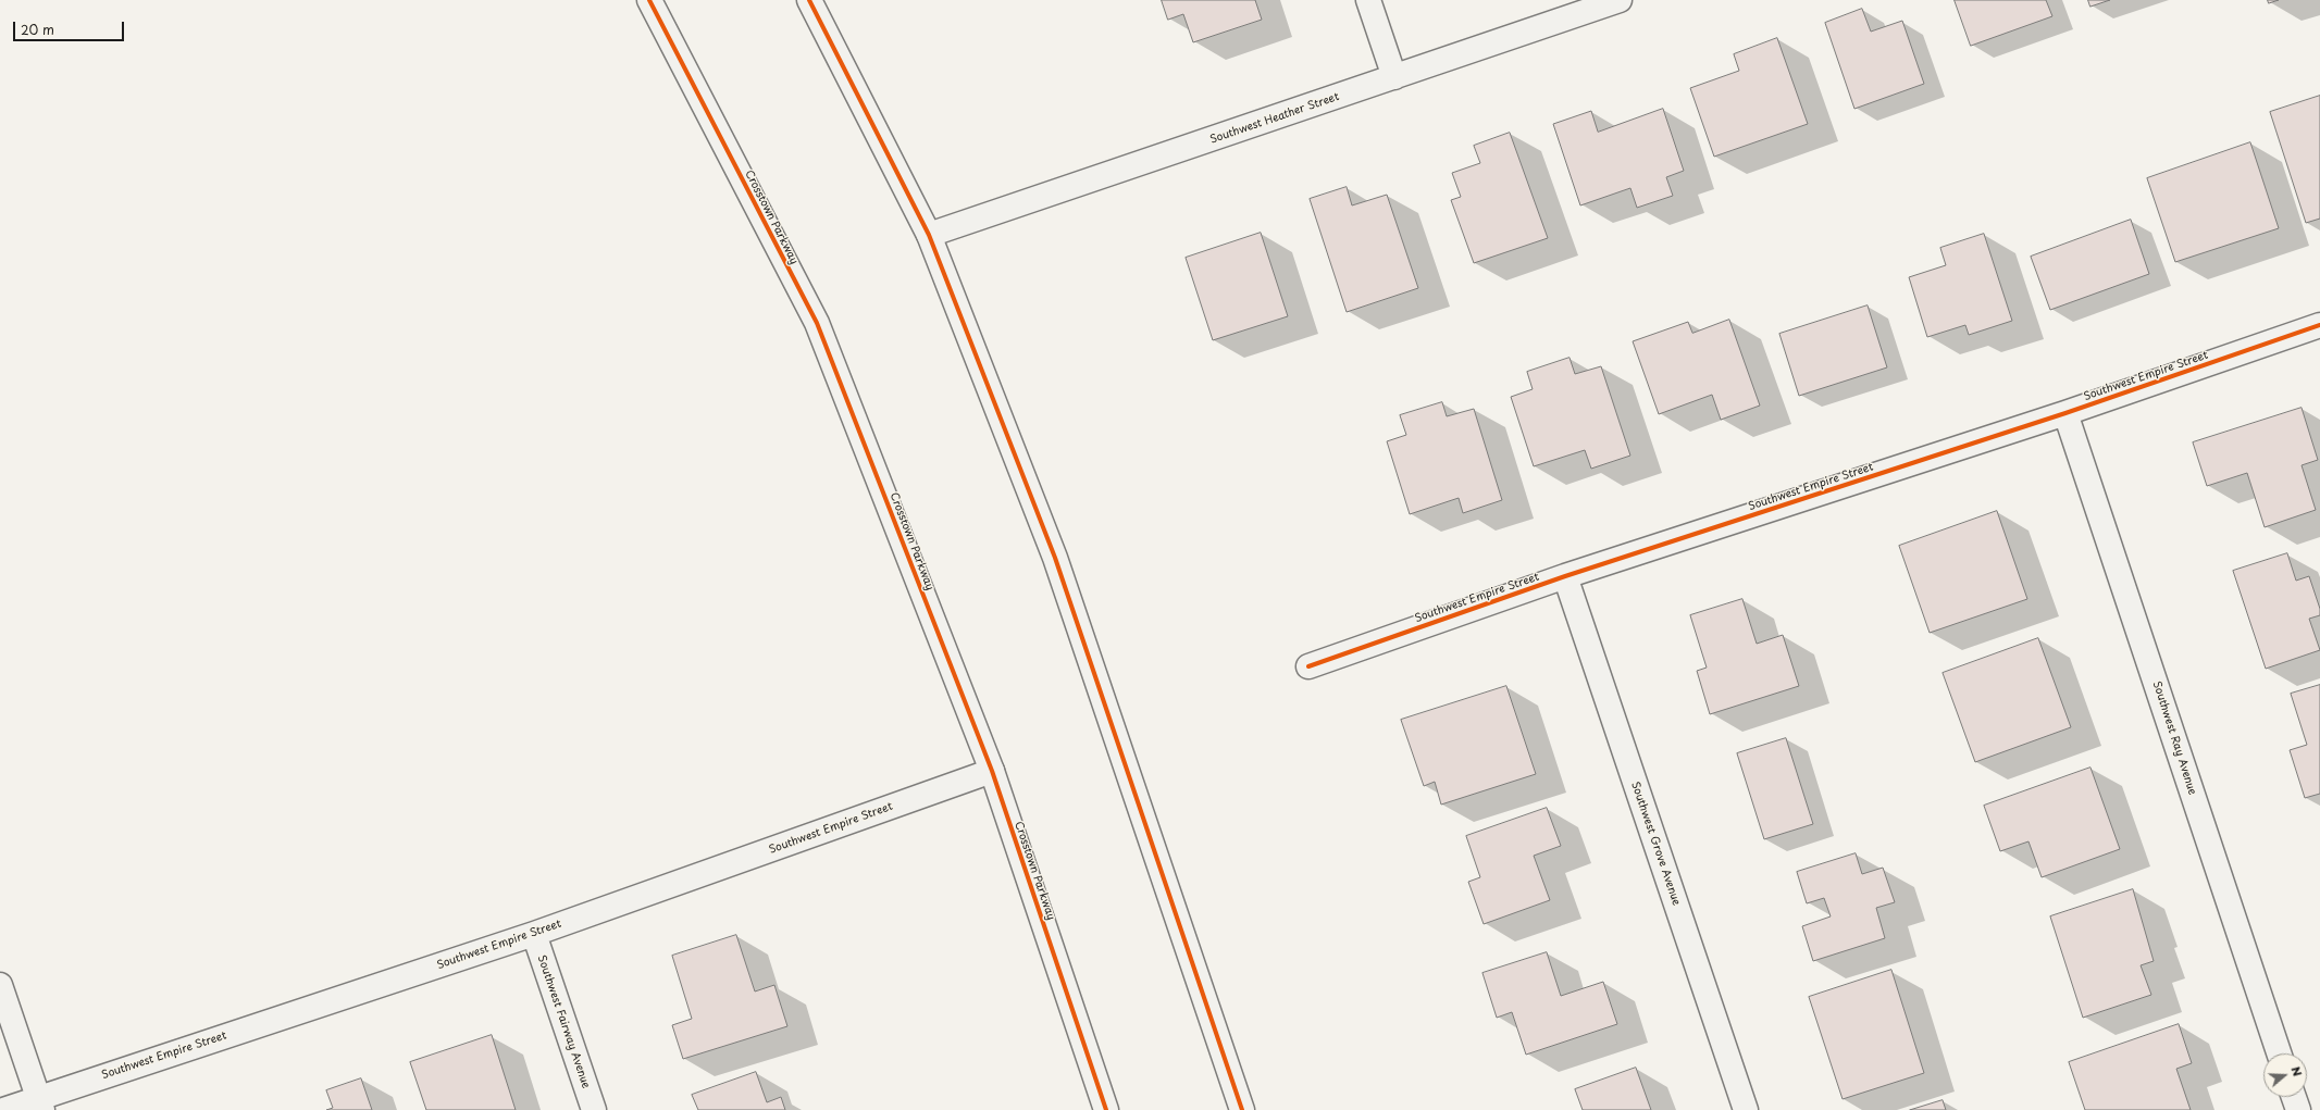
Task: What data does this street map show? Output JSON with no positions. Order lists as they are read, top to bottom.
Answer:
{
  "streets": {
    "street": [
      "Southwest Heather Street",
      "Crosstown Parkway",
      "Southwest Empire Street",
      "Southwest Ray Avenue",
      "Southwest Grove Avenue",
      "Southwest Fairway Avenue"
    ]
  },
  "crossings": [
    ["Crosstown Parkway", "Southwest Empire Street"],
    ["Southwest Empire Street", "Southwest Ray Avenue"],
    ["Southwest Empire Street", "Southwest Grove Avenue"],
    ["Southwest Empire Street", "Southwest Fairway Avenue"]
  ],
  "scale_bar": "20 m",
  "north": "right"
}
